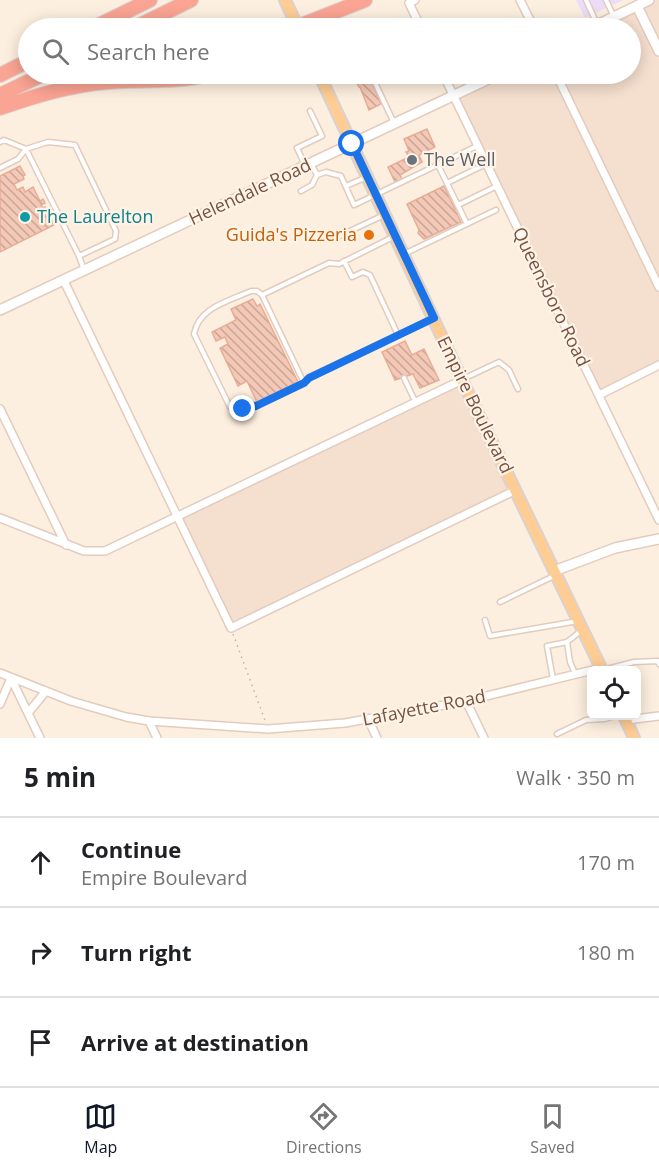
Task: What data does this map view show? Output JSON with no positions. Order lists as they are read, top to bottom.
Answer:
{
  "streets": {
    "main road": ["Empire Boulevard"],
    "street": ["Helendale Road", "Queensboro Road", "Lafayette Road"]
  },
  "crossings": [
    ["Helendale Road", "Queensboro Road"],
    ["Helendale Road", "Empire Boulevard"]
  ],
  "places": ["The Well", "The Laurelton", "Guida's Pizzeria"],
  "page": {
    "search": "Search here",
    "heading": ["5 min", "Walk · 350 m"],
    "list": [
      ["Continue", "Empire Boulevard", "170 m"],
      ["Turn right", "180 m"],
      "Arrive at destination"
    ],
    "nav": ["Map", "Directions", "Saved"]
  }
}
